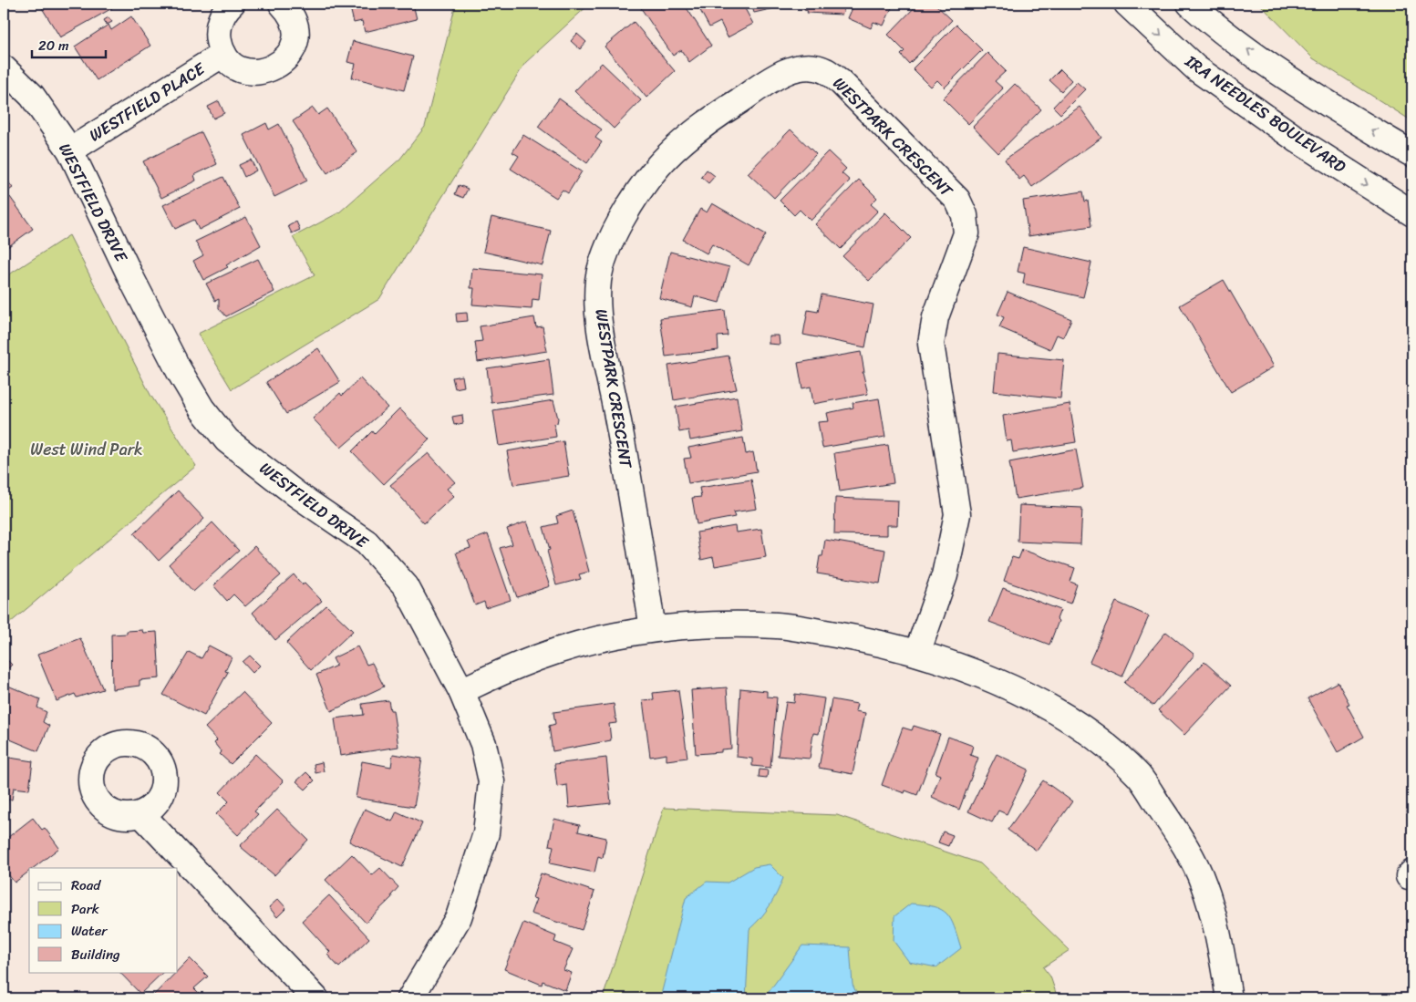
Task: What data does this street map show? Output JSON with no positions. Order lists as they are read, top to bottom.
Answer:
{
  "streets": {
    "street": [
      "WESTFIELD PLACE",
      "IRA NEEDLES BOULEVARD",
      "WESTPARK CRESCENT",
      "WESTFIELD DRIVE"
    ]
  },
  "crossings": [
    ["WESTFIELD PLACE", "WESTFIELD DRIVE"]
  ],
  "parks": ["West Wind Park"],
  "legend": [
    "Road",
    "Park",
    "Water",
    "Building"
  ],
  "scale_bar": "20 m"
}
